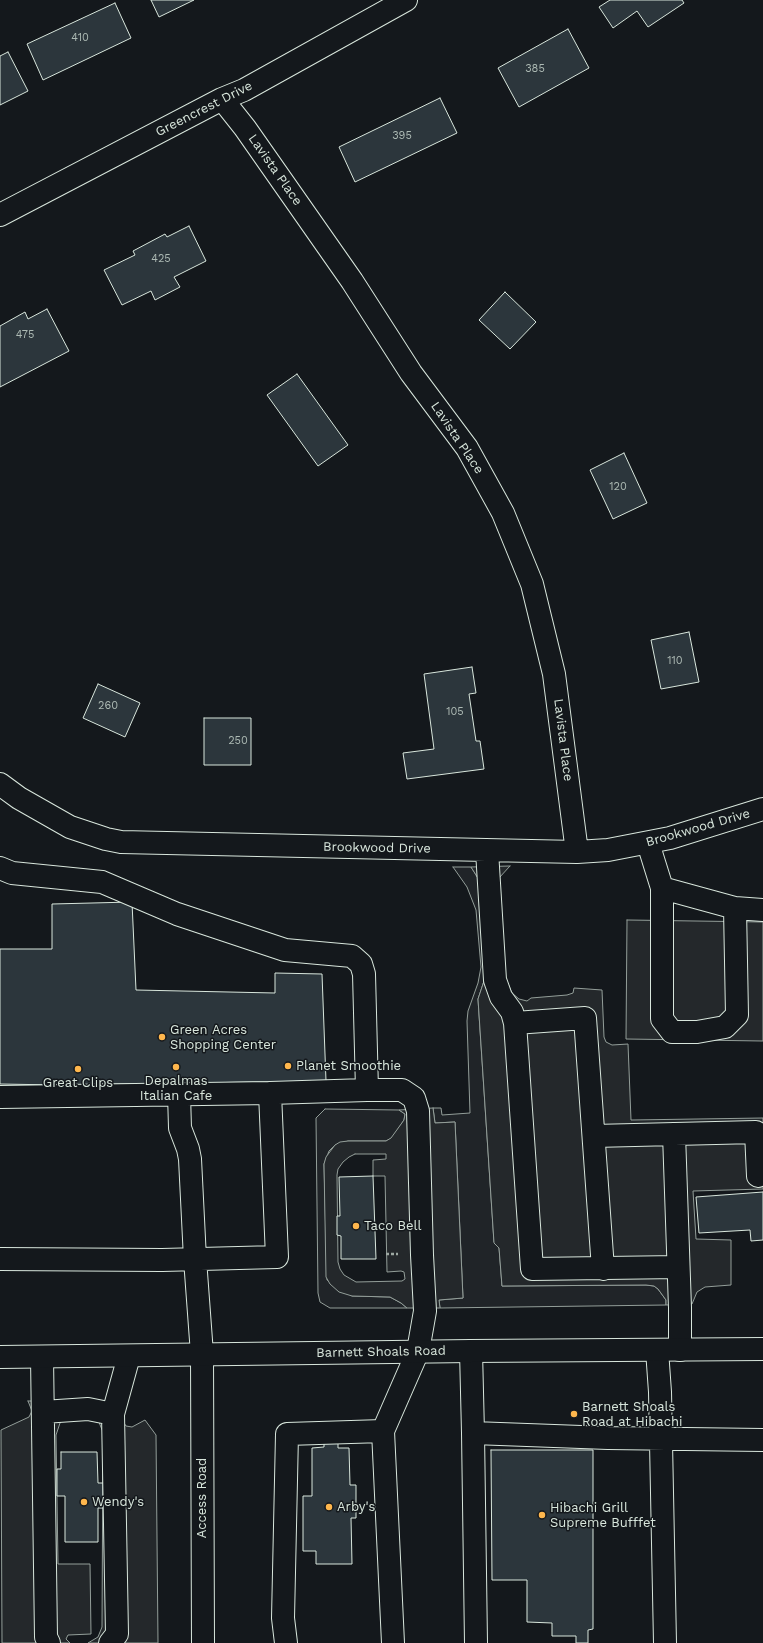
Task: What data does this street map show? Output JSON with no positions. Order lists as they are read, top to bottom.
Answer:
{
  "streets": {
    "street": [
      "Greencrest Drive",
      "Lavista Place",
      "Brookwood Drive",
      "Barnett Shoals Road",
      "Access Road"
    ]
  },
  "crossings": [
    ["Greencrest Drive", "Lavista Place"],
    ["Lavista Place", "Brookwood Drive"],
    ["Barnett Shoals Road", "Access Road"]
  ],
  "places": [
    "Green Acres Shopping Center",
    "Planet Smoothie",
    "Depalmas Italian Cafe",
    "Great Clips",
    "Taco Bell",
    "Barnett Shoals Road at Hibachi",
    "Wendy's",
    "Arby's",
    "Hibachi Grill Supreme Bufffet"
  ],
  "house_numbers": [
    "410",
    "385",
    "395",
    "425",
    "475",
    "120",
    "110",
    "260",
    "105",
    "250"
  ]
}
